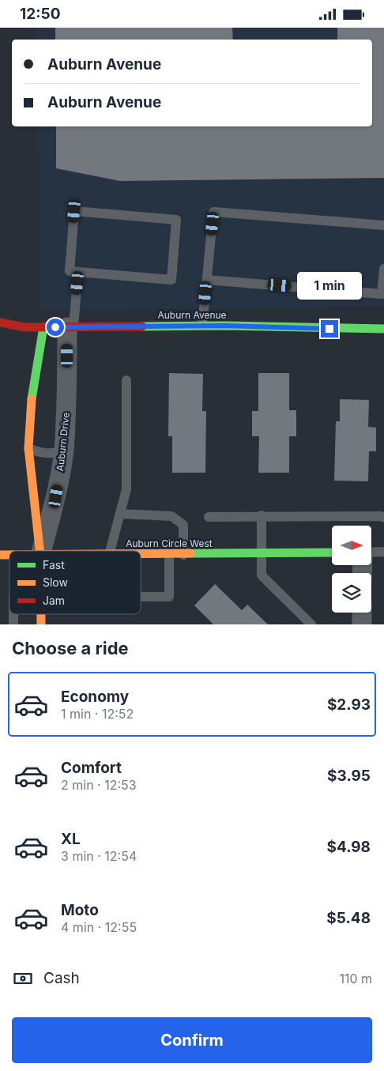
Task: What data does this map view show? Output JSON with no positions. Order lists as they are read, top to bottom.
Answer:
{
  "streets": {
    "street": ["Auburn Avenue", "Auburn Drive", "Auburn Circle West"]
  },
  "crossings": [
    ["Auburn Avenue", "Auburn Drive"]
  ],
  "legend": ["Fast", "Slow", "Jam"],
  "north": "right",
  "page": {
    "status": "12:50",
    "banner": ["Auburn Avenue", "Auburn Avenue"],
    "bubble": "1 min",
    "heading": "Choose a ride",
    "list": [
      {
        "name": "Economy",
        "note": "1 min · 12:52",
        "value": "$2.93"
      },
      {
        "name": "Comfort",
        "note": "2 min · 12:53",
        "value": "$3.95"
      },
      {
        "name": "XL",
        "note": "3 min · 12:54",
        "value": "$4.98"
      },
      {
        "name": "Moto",
        "note": "4 min · 12:55",
        "value": "$5.48"
      }
    ],
    "pay": ["Cash", "110 m"],
    "buttons": "Confirm"
  }
}
